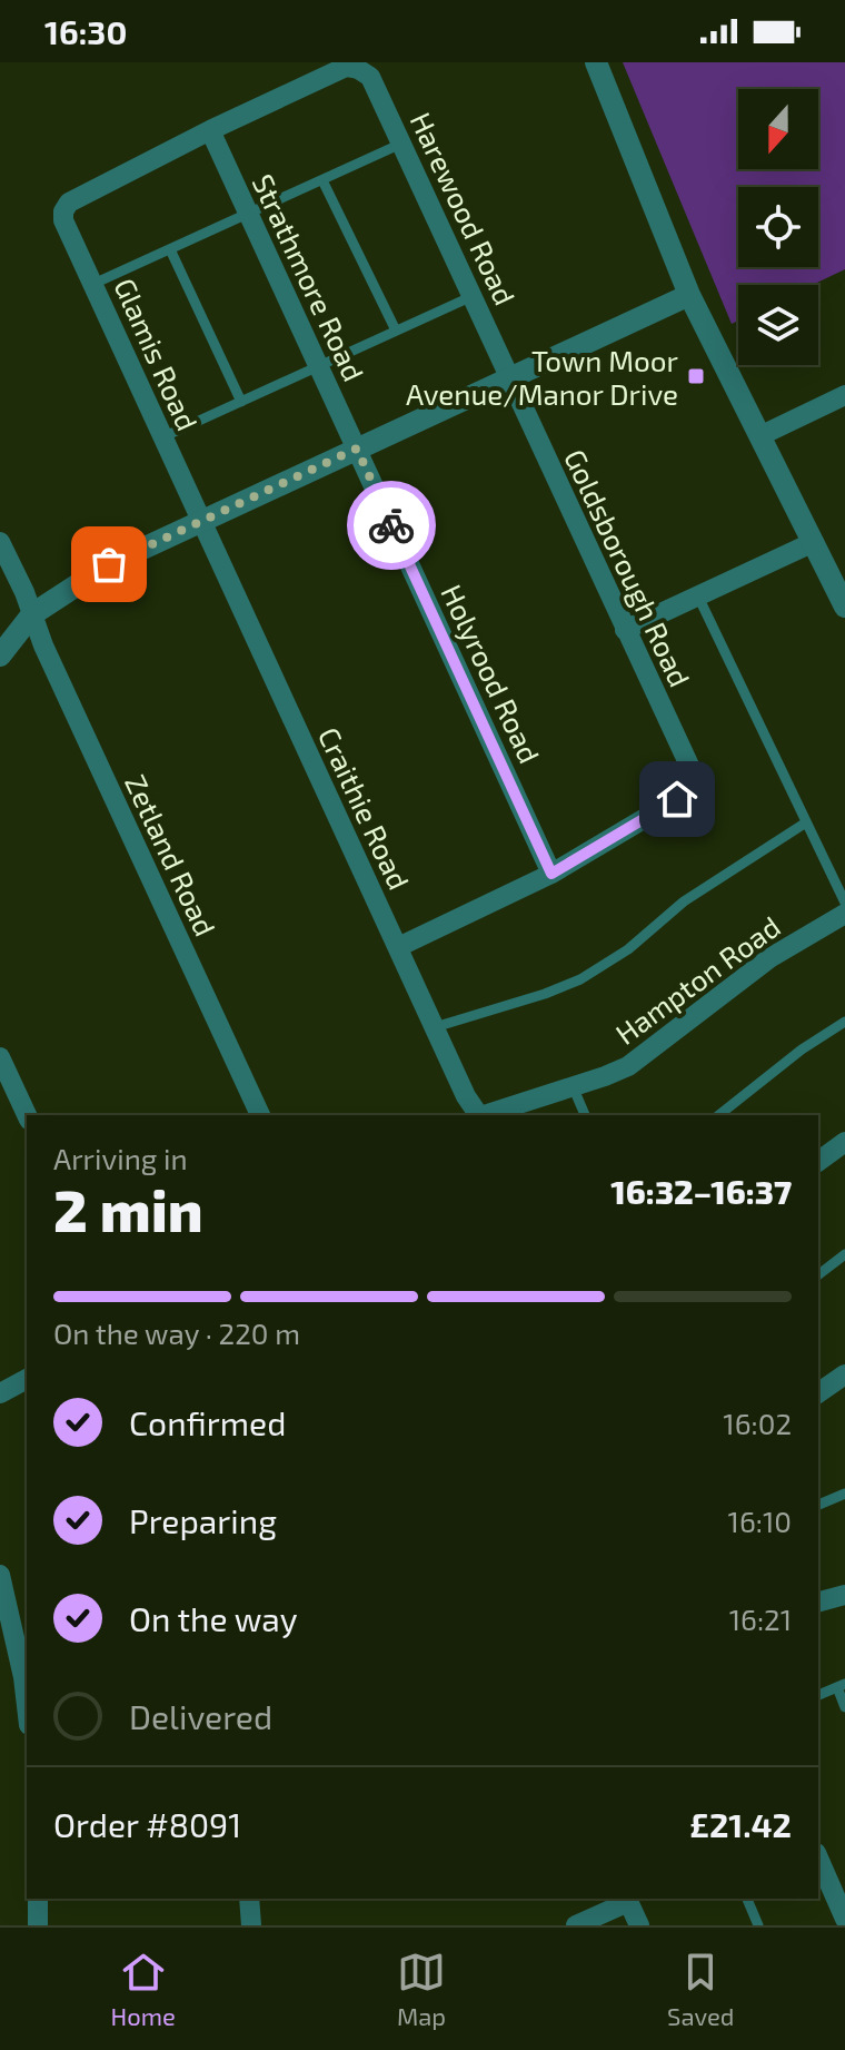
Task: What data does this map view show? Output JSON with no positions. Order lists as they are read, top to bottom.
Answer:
{
  "streets": {
    "street": [
      "Harewood Road",
      "Strathmore Road",
      "Glamis Road",
      "Goldsborough Road",
      "Holyrood Road",
      "Craithie Road",
      "Zetland Road",
      "Hampton Road"
    ]
  },
  "crossings": [
    ["Harewood Road", "Strathmore Road"],
    ["Harewood Road", "Glamis Road"],
    ["Harewood Road", "Goldsborough Road"],
    ["Strathmore Road", "Glamis Road"],
    ["Strathmore Road", "Holyrood Road"],
    ["Glamis Road", "Craithie Road"],
    ["Goldsborough Road", "Holyrood Road"]
  ],
  "places": {
    "transit": ["Town Moor Avenue/Manor Drive"]
  },
  "north": "bottom",
  "page": {
    "status": "16:30",
    "heading": ["2 min", "Arriving in", "16:32–16:37"],
    "panel": ["Order #8091", "£21.42"],
    "bar": "On the way · 220 m",
    "list": [
      ["Confirmed", "16:02"],
      ["Preparing", "16:10"],
      ["On the way", "16:21"],
      "Delivered"
    ],
    "tabs": ["Home", "Map", "Saved"]
  }
}
